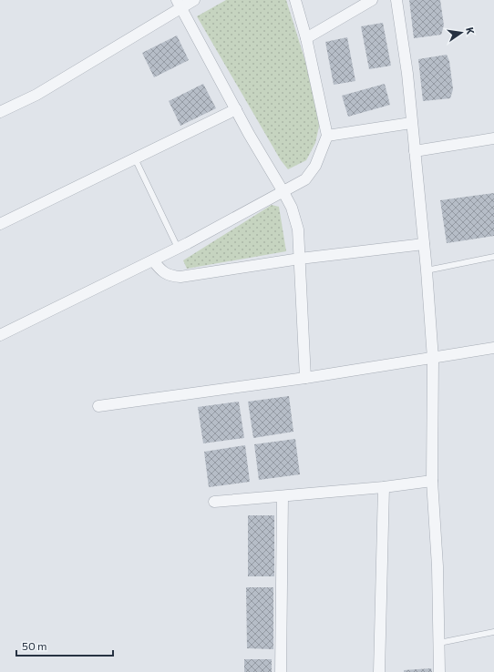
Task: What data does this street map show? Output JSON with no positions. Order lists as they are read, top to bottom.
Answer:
{
  "scale_bar": "50 m",
  "north": "right"
}
